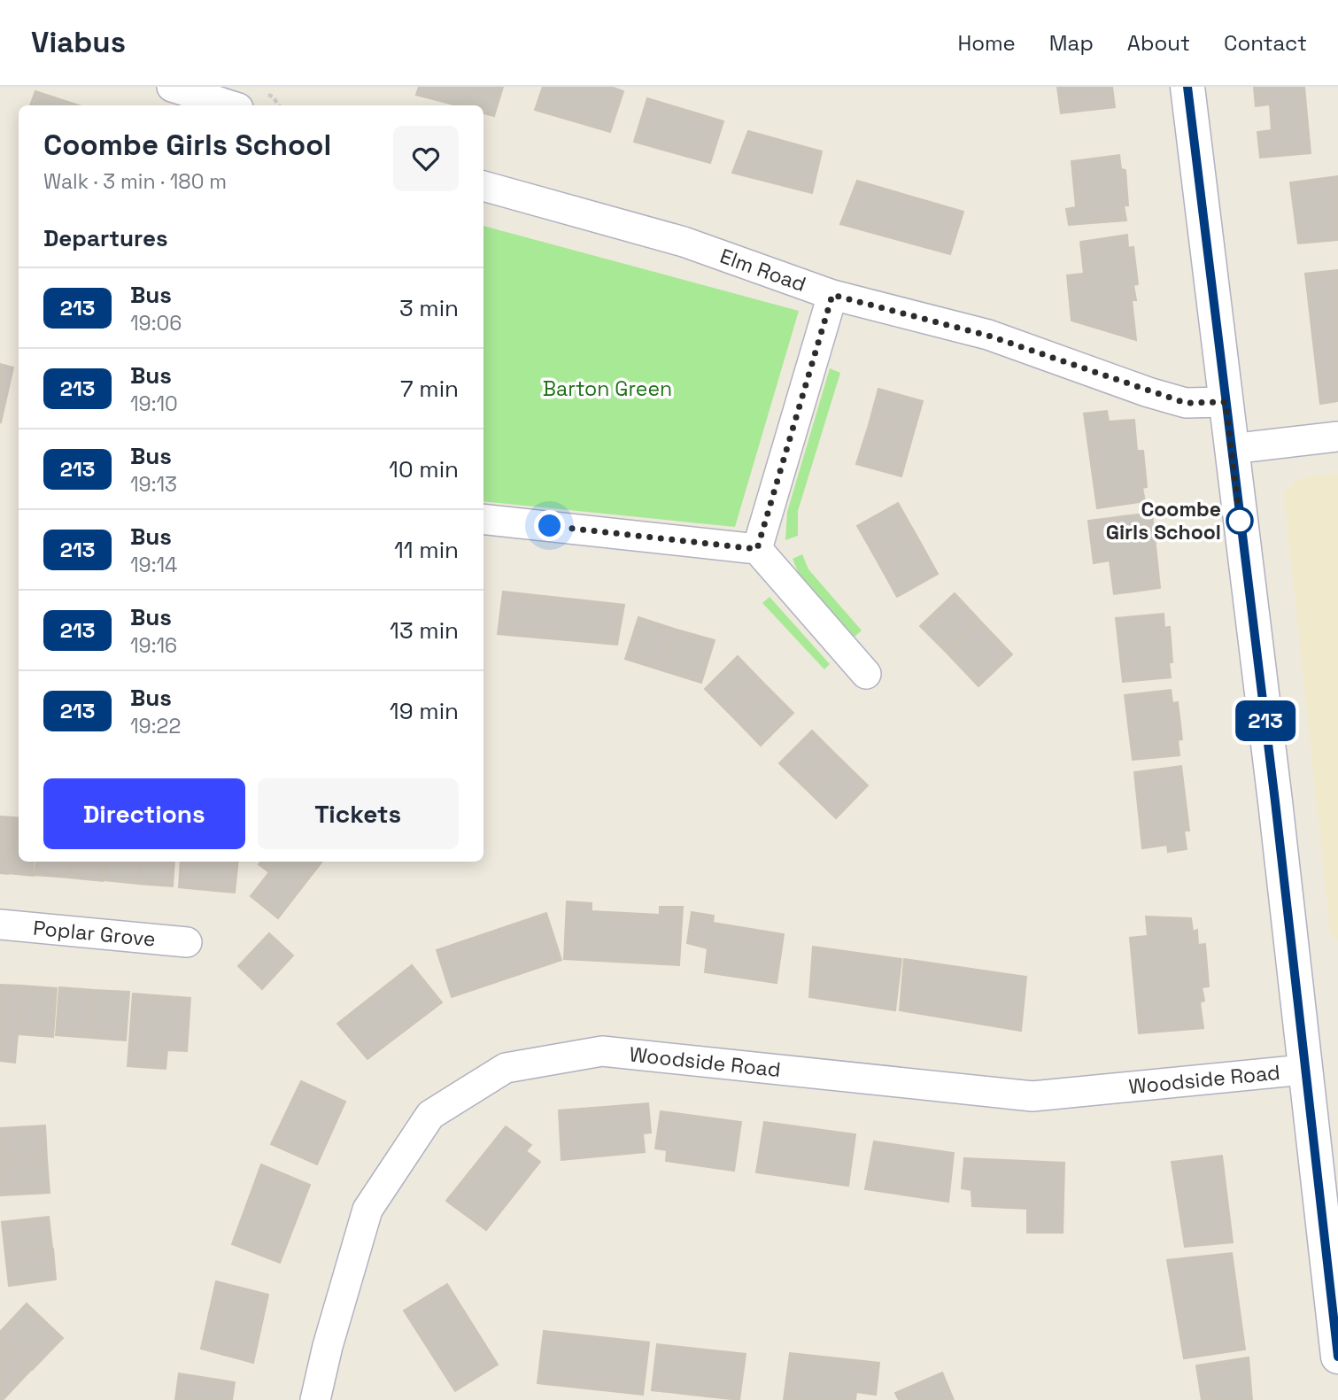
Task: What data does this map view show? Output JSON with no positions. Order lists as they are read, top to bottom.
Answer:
{
  "streets": {
    "street": ["Elm Road", "Poplar Grove", "Woodside Road"]
  },
  "parks": ["Barton Green"],
  "places": ["Coombe Girls School"],
  "lines": ["bus line 213"],
  "page": {
    "header": "Viabus",
    "nav": [
      "Home",
      "Map",
      "About",
      "Contact"
    ],
    "on_map": "213",
    "heading": [
      ["Coombe Girls School", "Walk · 3 min · 180 m"],
      "Departures"
    ],
    "list": [
      {
        "mark": "213",
        "name": "Bus",
        "note": "19:06",
        "value": "3 min"
      },
      {
        "mark": "213",
        "name": "Bus",
        "note": "19:10",
        "value": "7 min"
      },
      {
        "mark": "213",
        "name": "Bus",
        "note": "19:13",
        "value": "10 min"
      },
      {
        "mark": "213",
        "name": "Bus",
        "note": "19:14",
        "value": "11 min"
      },
      {
        "mark": "213",
        "name": "Bus",
        "note": "19:16",
        "value": "13 min"
      },
      {
        "mark": "213",
        "name": "Bus",
        "note": "19:22",
        "value": "19 min"
      }
    ],
    "buttons": ["Directions", "Tickets"]
  }
}
